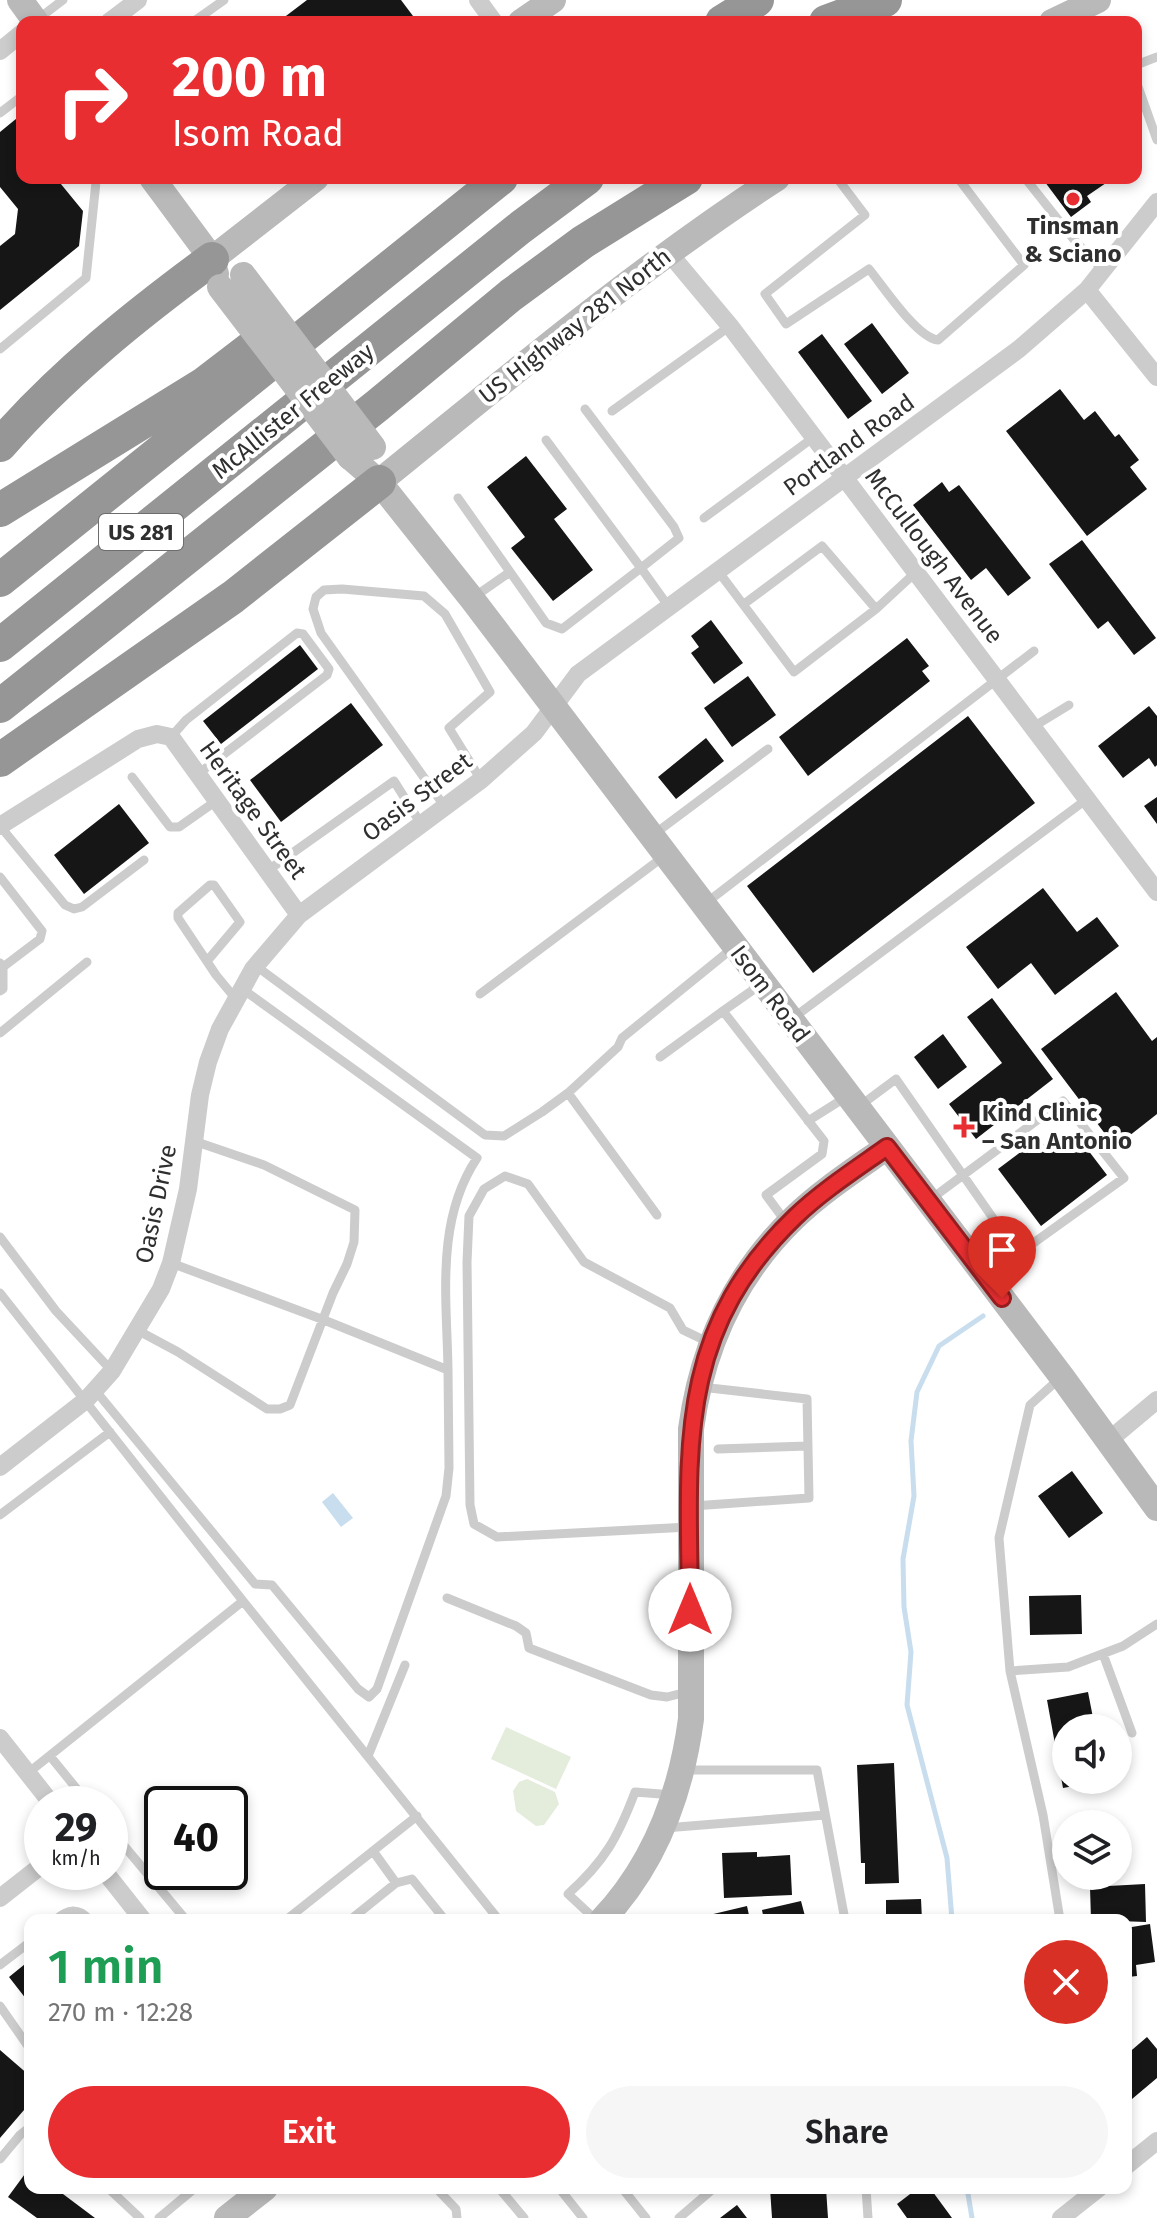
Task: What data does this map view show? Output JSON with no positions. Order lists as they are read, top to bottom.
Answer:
{
  "streets": {
    "highway": ["McAllister Freeway", "US 281"],
    "street": [
      "US Highway 281 North",
      "Portland Road",
      "McCullough Avenue",
      "Oasis Street",
      "Heritage Street",
      "Isom Road",
      "Oasis Drive"
    ]
  },
  "crossings": [
    ["US Highway 281 North", "McCullough Avenue"],
    ["US Highway 281 North", "Isom Road"],
    ["Portland Road", "McCullough Avenue"],
    ["Portland Road", "Oasis Street"],
    ["Portland Road", "Isom Road"],
    ["Oasis Street", "Heritage Street"],
    ["Oasis Street", "Isom Road"],
    ["Oasis Street", "Oasis Drive"],
    ["Heritage Street", "Oasis Drive"]
  ],
  "places": {
    "other": ["Tinsman & Sciano"],
    "health": ["Kind Clinic – San Antonio"]
  },
  "page": {
    "turn": ["200 m", "Isom Road"],
    "speed": "29 km/h",
    "limit": "40",
    "heading": ["1 min", "270 m · 12:28"],
    "buttons": ["Exit", "Share"]
  }
}
